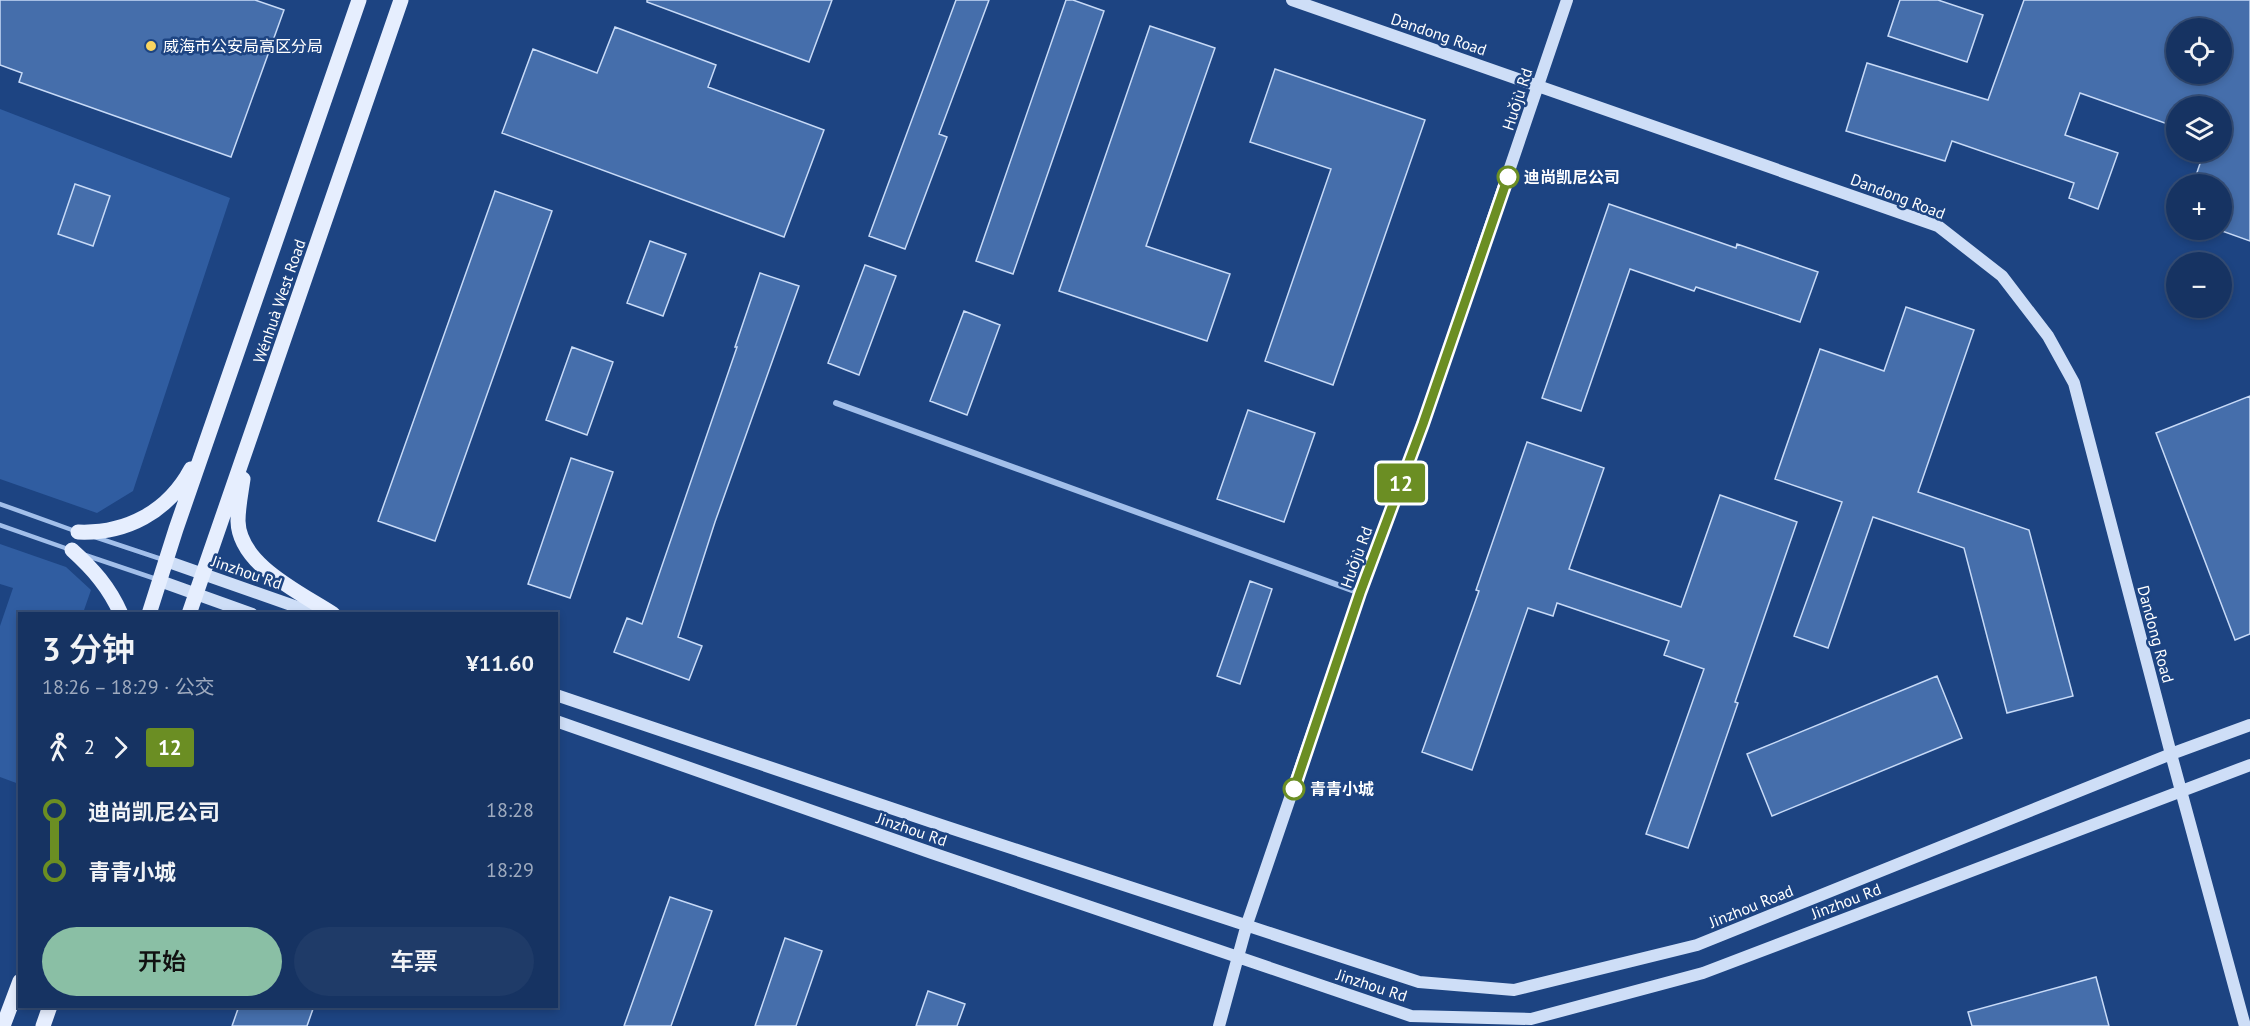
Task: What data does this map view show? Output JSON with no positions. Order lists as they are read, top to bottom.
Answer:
{
  "streets": {
    "main road": [
      "Dandong Road",
      "Huǒjù Rd",
      "Wénhuà West Road",
      "Jinzhou Rd",
      "Jinzhou Road"
    ]
  },
  "crossings": [
    ["Dandong Road", "Huǒjù Rd"],
    ["Dandong Road", "Jinzhou Rd"],
    ["Dandong Road", "Jinzhou Road"],
    ["Huǒjù Rd", "Jinzhou Rd"],
    ["Huǒjù Rd", "Jinzhou Road"],
    ["Wénhuà West Road", "Jinzhou Rd"],
    ["Jinzhou Rd", "Jinzhou Road"]
  ],
  "places": ["威海市公安局高区分局", "迪尚凯尼公司", "青青小城"],
  "lines": ["bus line 12"],
  "page": {
    "on_map": "12",
    "map_buttons": ["+", "−"],
    "heading": ["3 分钟", "18:26 – 18:29 · 公交", "¥11.60"],
    "legs": ["2", "12"],
    "list": [
      {
        "name": "迪尚凯尼公司",
        "value": "18:28"
      },
      {
        "name": "青青小城",
        "value": "18:29"
      }
    ],
    "buttons": ["开始", "车票"]
  }
}
